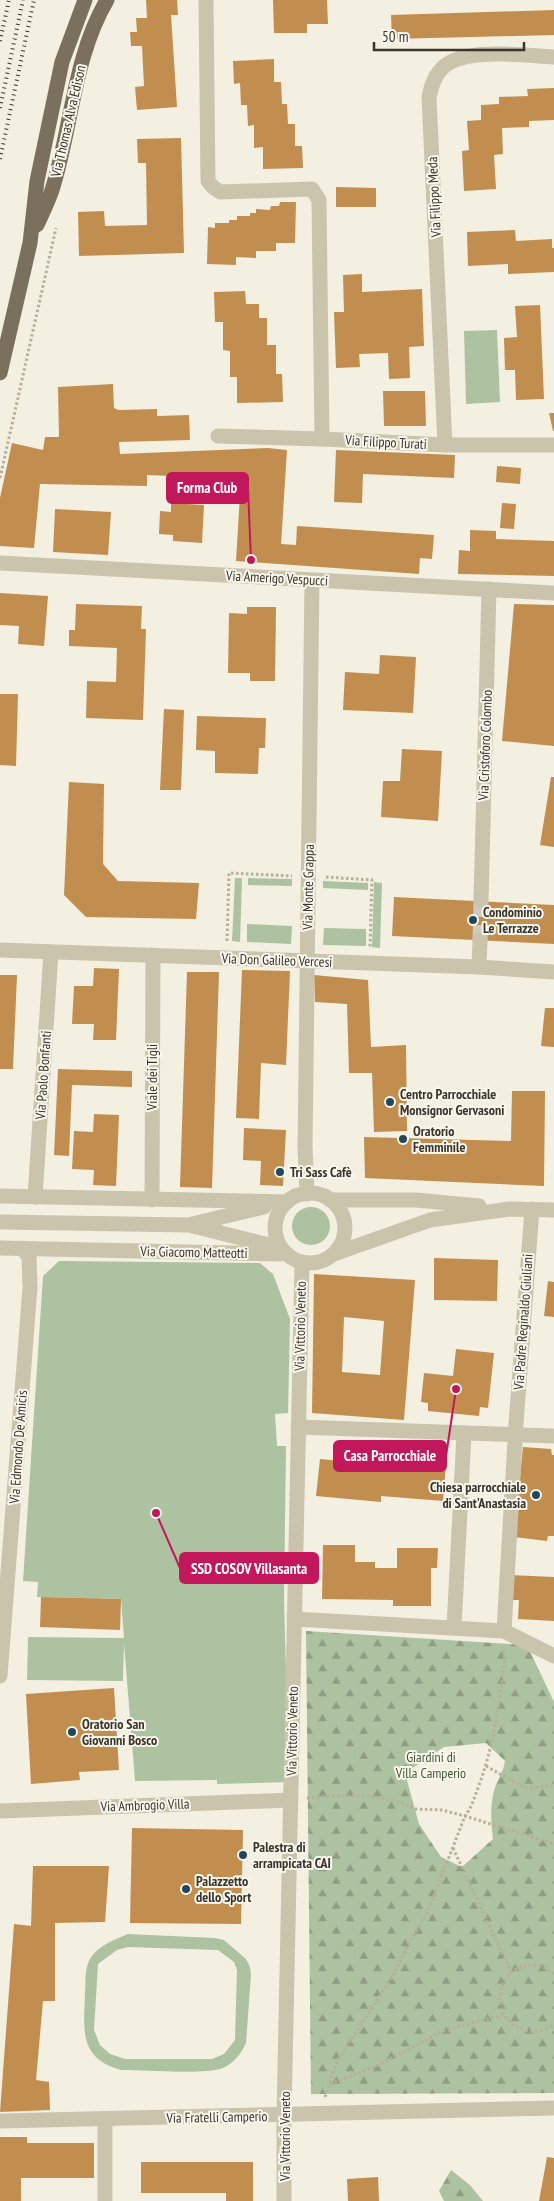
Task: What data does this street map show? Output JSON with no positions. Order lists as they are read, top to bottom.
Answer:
{
  "streets": {
    "main road": ["Via Thomas Alva Edison"],
    "street": [
      "Via Filippo Meda",
      "Via Filippo Turati",
      "Via Amerigo Vespucci",
      "Via Cristoforo Colombo",
      "Via Monte Grappa",
      "Via Don Galileo Vercesi",
      "Via Paolo Bonfanti",
      "Viale dei Tigli",
      "Via Giacomo Matteotti",
      "Via Padre Reginaldo Giuliani",
      "Via Vittorio Veneto",
      "Via Edmondo De Amicis",
      "Via Ambrogio Villa",
      "Via Fratelli Camperio"
    ]
  },
  "crossings": [
    ["Via Filippo Meda", "Via Filippo Turati"],
    ["Via Amerigo Vespucci", "Via Cristoforo Colombo"],
    ["Via Amerigo Vespucci", "Via Monte Grappa"],
    ["Via Monte Grappa", "Via Don Galileo Vercesi"],
    ["Via Monte Grappa", "Via Giacomo Matteotti"],
    ["Via Monte Grappa", "Via Vittorio Veneto"],
    ["Via Don Galileo Vercesi", "Via Paolo Bonfanti"],
    ["Via Don Galileo Vercesi", "Viale dei Tigli"],
    ["Via Giacomo Matteotti", "Via Vittorio Veneto"],
    ["Via Giacomo Matteotti", "Via Edmondo De Amicis"],
    ["Via Vittorio Veneto", "Via Ambrogio Villa"],
    ["Via Vittorio Veneto", "Via Fratelli Camperio"]
  ],
  "parks": ["Giardini di Villa Camperio"],
  "places": [
    "Forma Club",
    "Condominio Le Terrazze",
    "Centro Parrocchiale Monsignor Gervasoni",
    "Oratorio Femminile",
    "Tri Sass Cafè",
    "Casa Parrocchiale",
    "Chiesa parrocchiale di Sant'Anastasia",
    "SSD COSOV Villasanta",
    "Oratorio San Giovanni Bosco",
    "Palestra di arrampicata CAI",
    "Palazzetto dello Sport"
  ],
  "scale_bar": "50 m"
}
